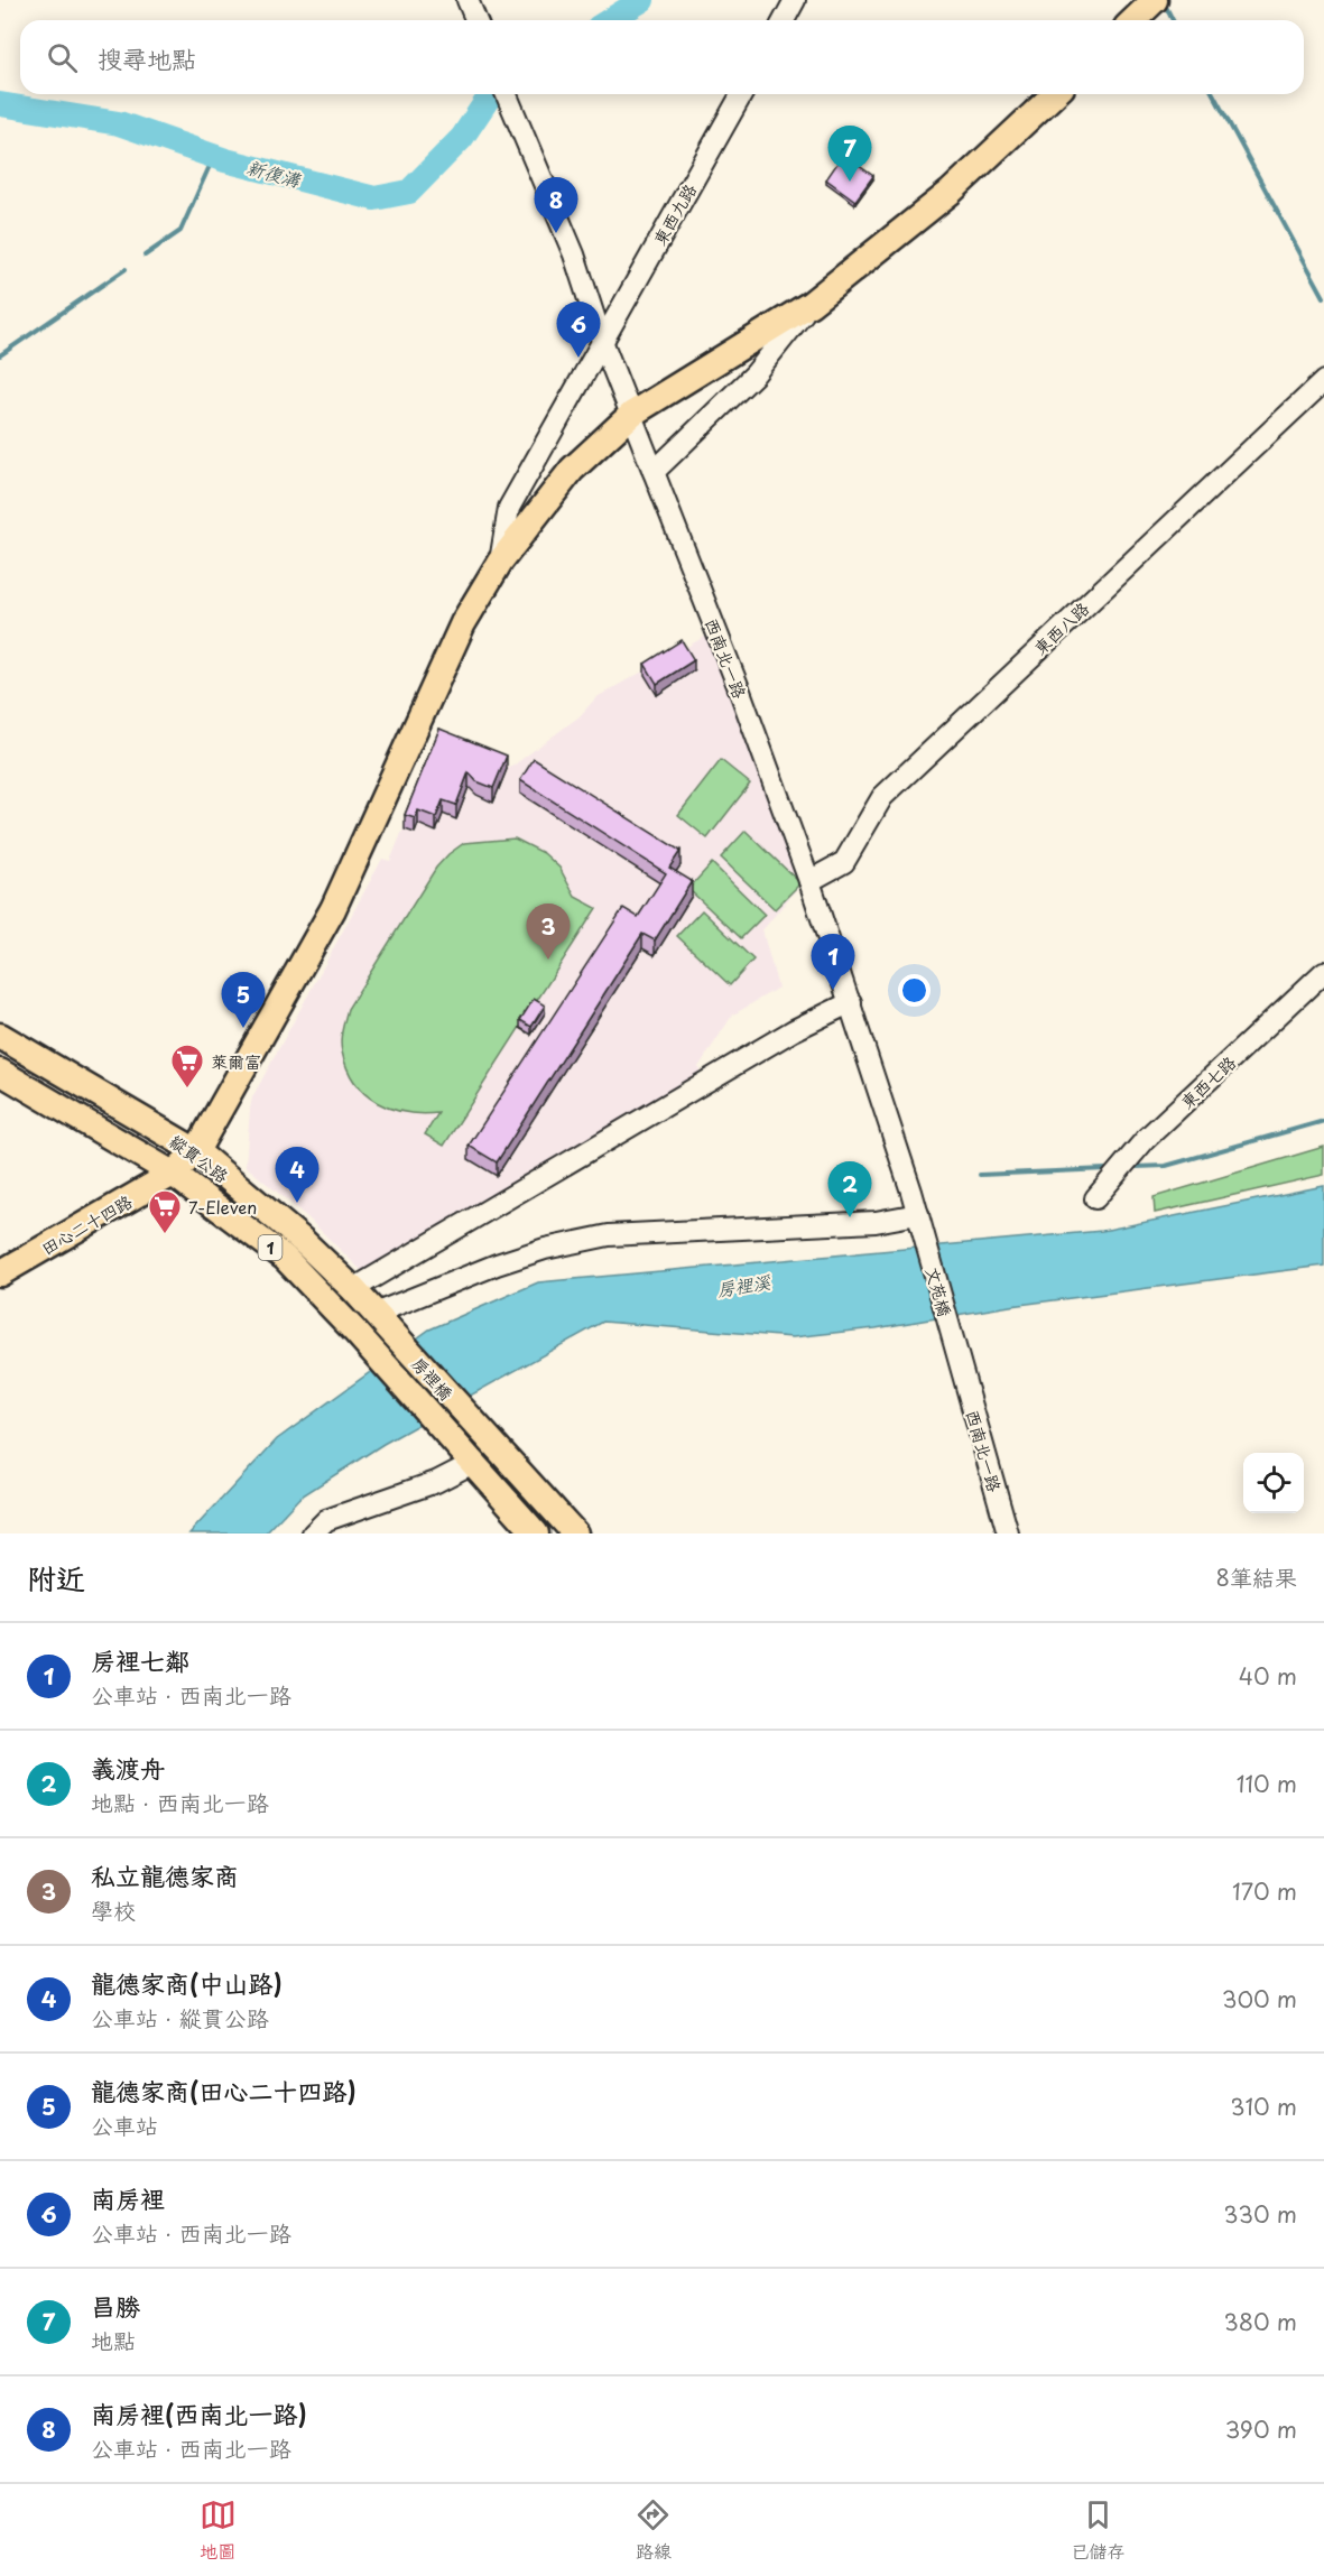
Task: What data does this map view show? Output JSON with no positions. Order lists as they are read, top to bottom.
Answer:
{
  "streets": {
    "main road": [
      "縱貫公路",
      "田心二十四路",
      "1",
      "房裡橋"
    ],
    "street": [
      "東西九路",
      "東西八路",
      "西南北一路",
      "東西七路",
      "文苑橋"
    ]
  },
  "crossings": [
    ["東西九路", "西南北一路"],
    ["東西九路", "田心二十四路"],
    ["東西八路", "西南北一路"],
    ["西南北一路", "田心二十四路"],
    ["西南北一路", "文苑橋"],
    ["縱貫公路", "田心二十四路"],
    ["縱貫公路", "房裡橋"],
    ["1", "房裡橋"]
  ],
  "water": ["新復溝", "房裡溪"],
  "places": {
    "supermarket": ["萊爾富", "7-Eleven"]
  },
  "page": {
    "search": "搜尋地點",
    "pins": [
      "7",
      "8",
      "6",
      "3",
      "1",
      "5",
      "4",
      "2"
    ],
    "heading": ["附近", "8筆結果"],
    "list": [
      {
        "mark": "1",
        "name": "房裡七鄰",
        "note": "公車站 · 西南北一路",
        "value": "40 m"
      },
      {
        "mark": "2",
        "name": "義渡舟",
        "note": "地點 · 西南北一路",
        "value": "110 m"
      },
      {
        "mark": "3",
        "name": "私立龍德家商",
        "note": "學校",
        "value": "170 m"
      },
      {
        "mark": "4",
        "name": "龍德家商(中山路)",
        "note": "公車站 · 縱貫公路",
        "value": "300 m"
      },
      {
        "mark": "5",
        "name": "龍德家商(田心二十四路)",
        "note": "公車站",
        "value": "310 m"
      },
      {
        "mark": "6",
        "name": "南房裡",
        "note": "公車站 · 西南北一路",
        "value": "330 m"
      },
      {
        "mark": "7",
        "name": "昌勝",
        "note": "地點",
        "value": "380 m"
      },
      {
        "mark": "8",
        "name": "南房裡(西南北一路)",
        "note": "公車站 · 西南北一路",
        "value": "390 m"
      }
    ],
    "nav": ["地圖", "路線", "已儲存"]
  }
}
